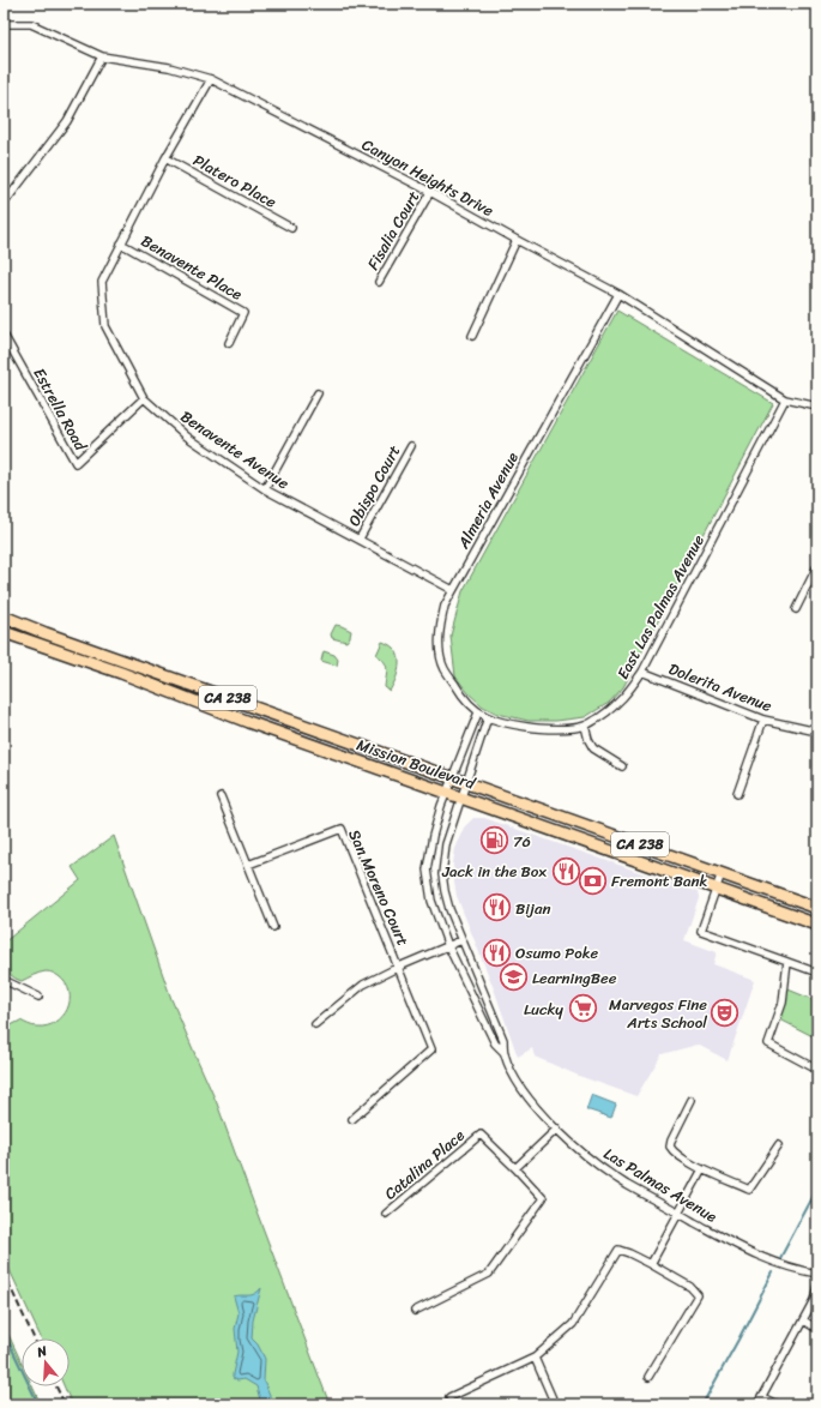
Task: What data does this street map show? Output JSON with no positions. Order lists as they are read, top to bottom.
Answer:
{
  "streets": {
    "main road": ["CA 238", "Mission Boulevard"],
    "street": [
      "Canyon Heights Drive",
      "Platero Place",
      "Fisalia Court",
      "Benavente Place",
      "Estrella Road",
      "Benavente Avenue",
      "Obispo Court",
      "Almeria Avenue",
      "East Las Palmas Avenue",
      "Dolerita Avenue",
      "San Moreno Court",
      "Catalina Place",
      "Las Palmas Avenue"
    ]
  },
  "crossings": [
    ["Canyon Heights Drive", "Fisalia Court"],
    ["Canyon Heights Drive", "Benavente Avenue"],
    ["Canyon Heights Drive", "Almeria Avenue"],
    ["Canyon Heights Drive", "East Las Palmas Avenue"],
    ["Platero Place", "Benavente Avenue"],
    ["Benavente Place", "Benavente Avenue"],
    ["Estrella Road", "Benavente Avenue"],
    ["Benavente Avenue", "Obispo Court"],
    ["Benavente Avenue", "Almeria Avenue"],
    ["Almeria Avenue", "East Las Palmas Avenue"],
    ["East Las Palmas Avenue", "Dolerita Avenue"],
    ["Mission Boulevard", "Las Palmas Avenue"]
  ],
  "places": {
    "fuel station": ["76"],
    "restaurant": ["Jack in the Box", "Bijan", "Osumo Poke"],
    "bank": ["Fremont Bank"],
    "school or university": ["LearningBee"],
    "supermarket": ["Lucky"],
    "theatre": ["Marvegos Fine Arts School"]
  },
  "north": "top"
}
